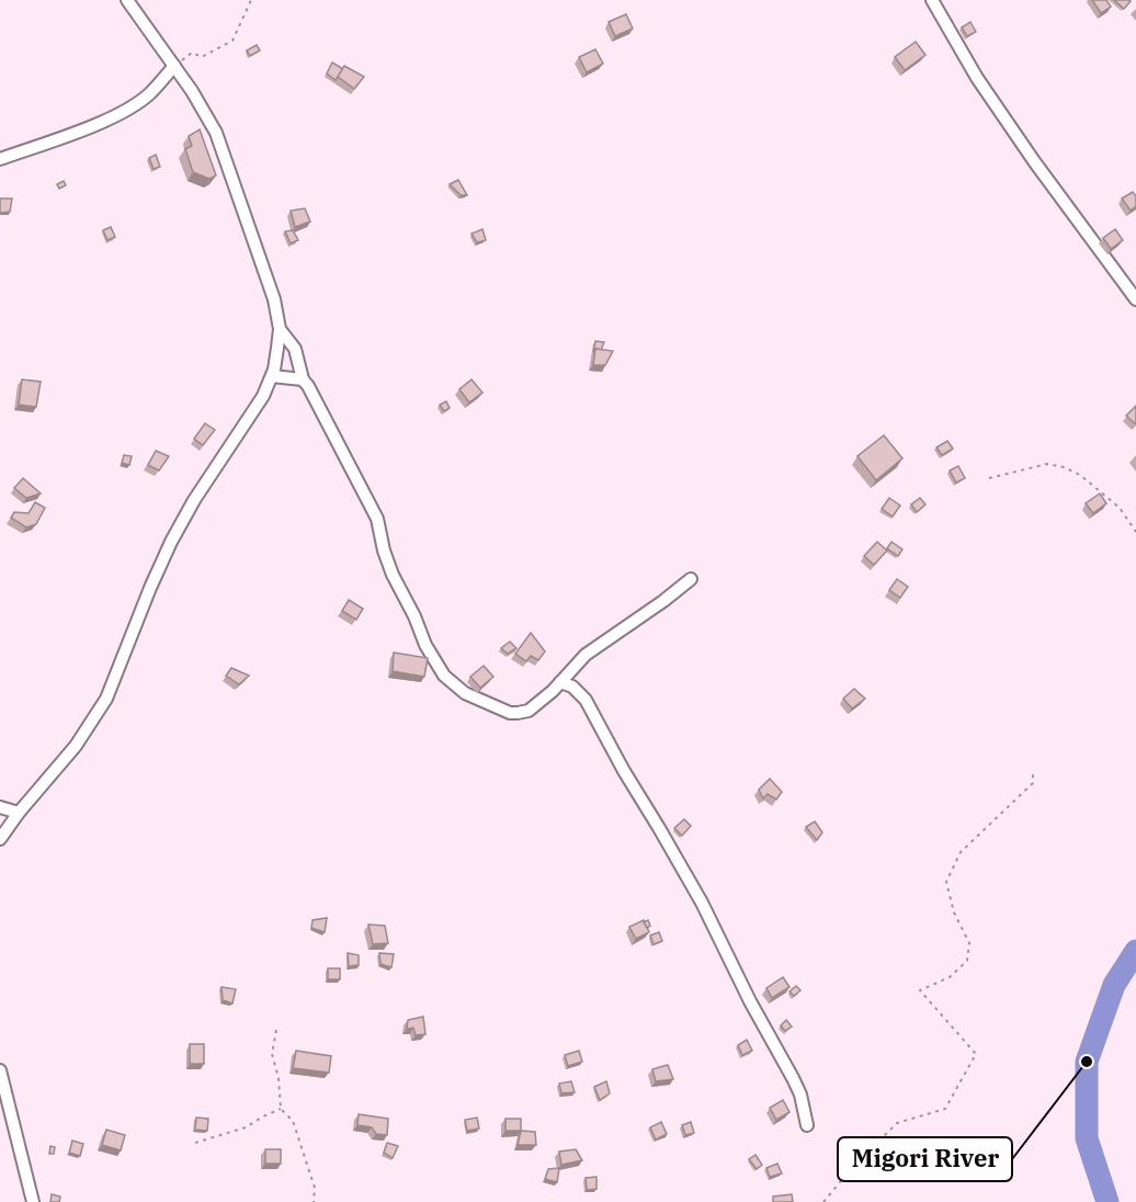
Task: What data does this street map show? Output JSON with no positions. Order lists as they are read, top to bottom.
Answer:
{
  "places": ["Migori River"]
}
